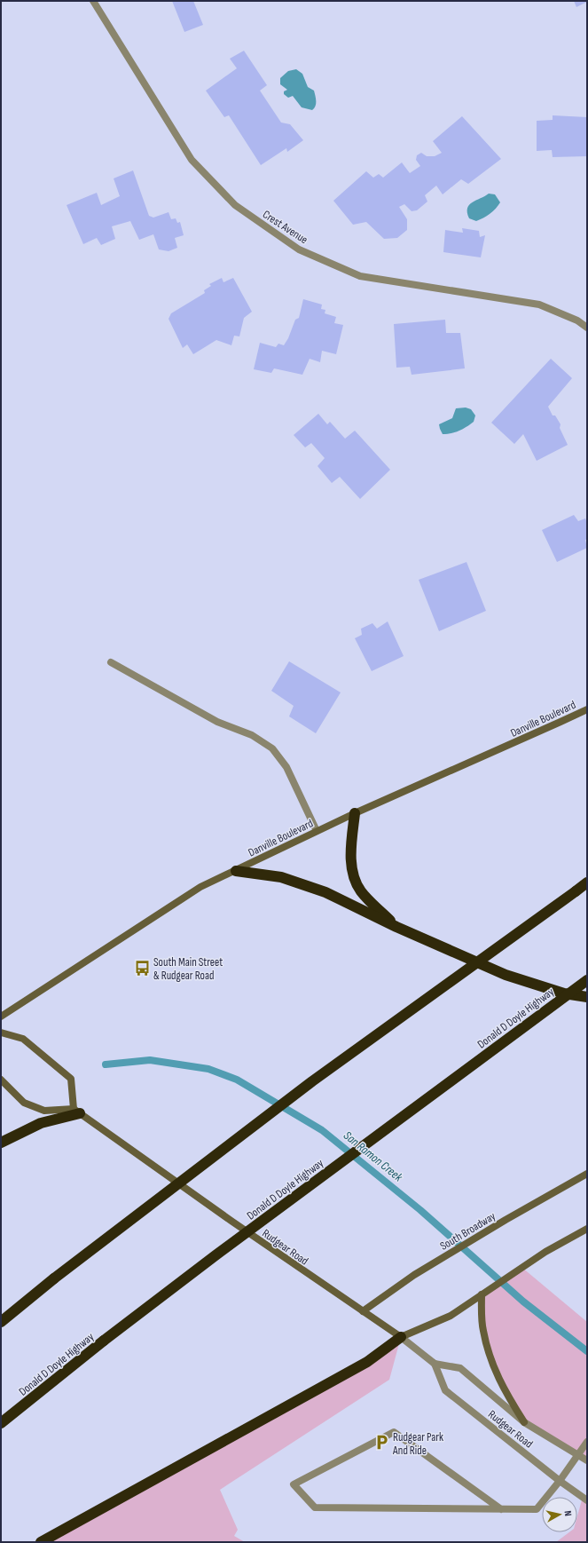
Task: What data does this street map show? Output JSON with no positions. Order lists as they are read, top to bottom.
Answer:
{
  "streets": {
    "highway": ["Donald D Doyle Highway"],
    "main road": ["Danville Boulevard", "South Broadway", "Rudgear Road"],
    "street": ["Crest Avenue"]
  },
  "crossings": [
    ["South Broadway", "Rudgear Road"]
  ],
  "water": ["San Ramon Creek"],
  "places": {
    "bus stop": ["South Main Street & Rudgear Road"],
    "parking": ["Rudgear Park And Ride"]
  },
  "north": "right"
}
